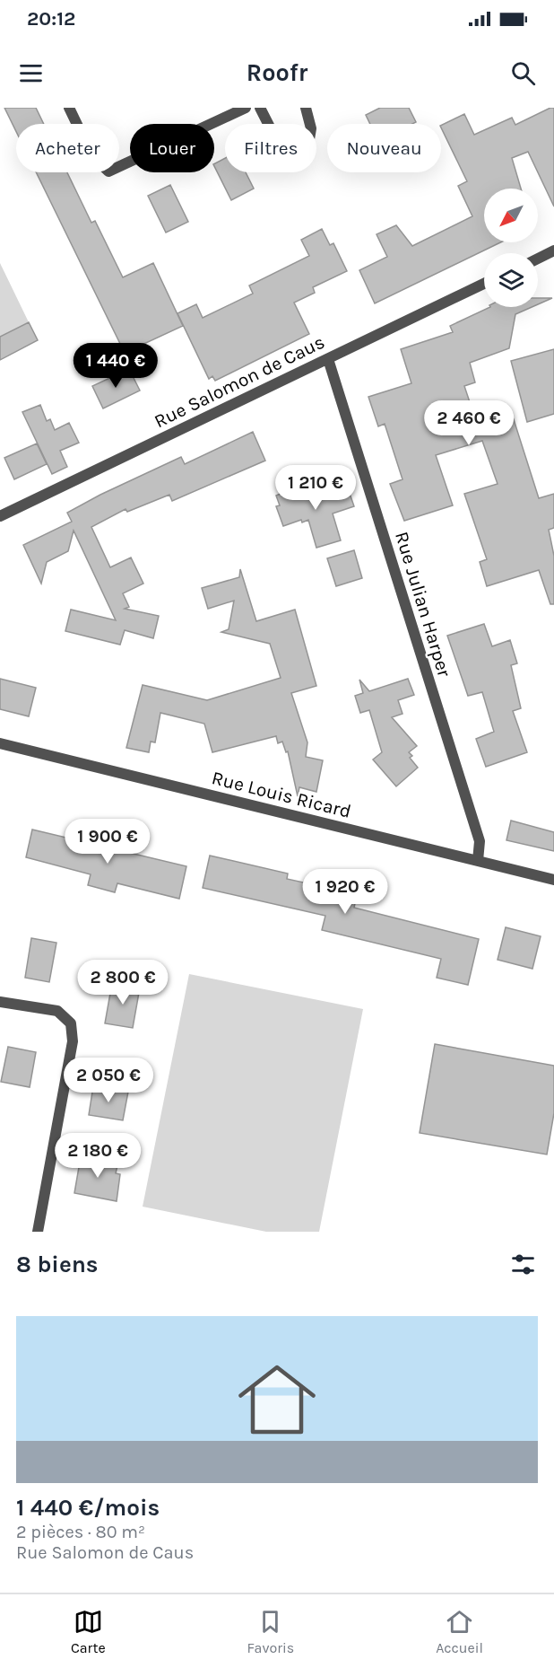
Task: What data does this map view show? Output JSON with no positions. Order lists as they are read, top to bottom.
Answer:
{
  "streets": {
    "street": ["Rue Salomon de Caus", "Rue Julian Harper", "Rue Louis Ricard"]
  },
  "crossings": [
    ["Rue Salomon de Caus", "Rue Julian Harper"],
    ["Rue Julian Harper", "Rue Louis Ricard"]
  ],
  "north": "bottom left",
  "page": {
    "status": "20:12",
    "header": "Roofr",
    "chip": [
      "Acheter",
      "Louer",
      "Filtres",
      "Nouveau"
    ],
    "price": [
      "1 440 €",
      "2 460 €",
      "1 210 €",
      "1 900 €",
      "1 920 €",
      "2 800 €",
      "2 050 €",
      "2 180 €"
    ],
    "heading": "8 biens",
    "list": [
      {
        "name": "1 440 €/mois",
        "note": "2 pièces · 80 m² · Rue Salomon de Caus"
      }
    ],
    "tabs": ["Carte", "Favoris", "Accueil"]
  }
}
